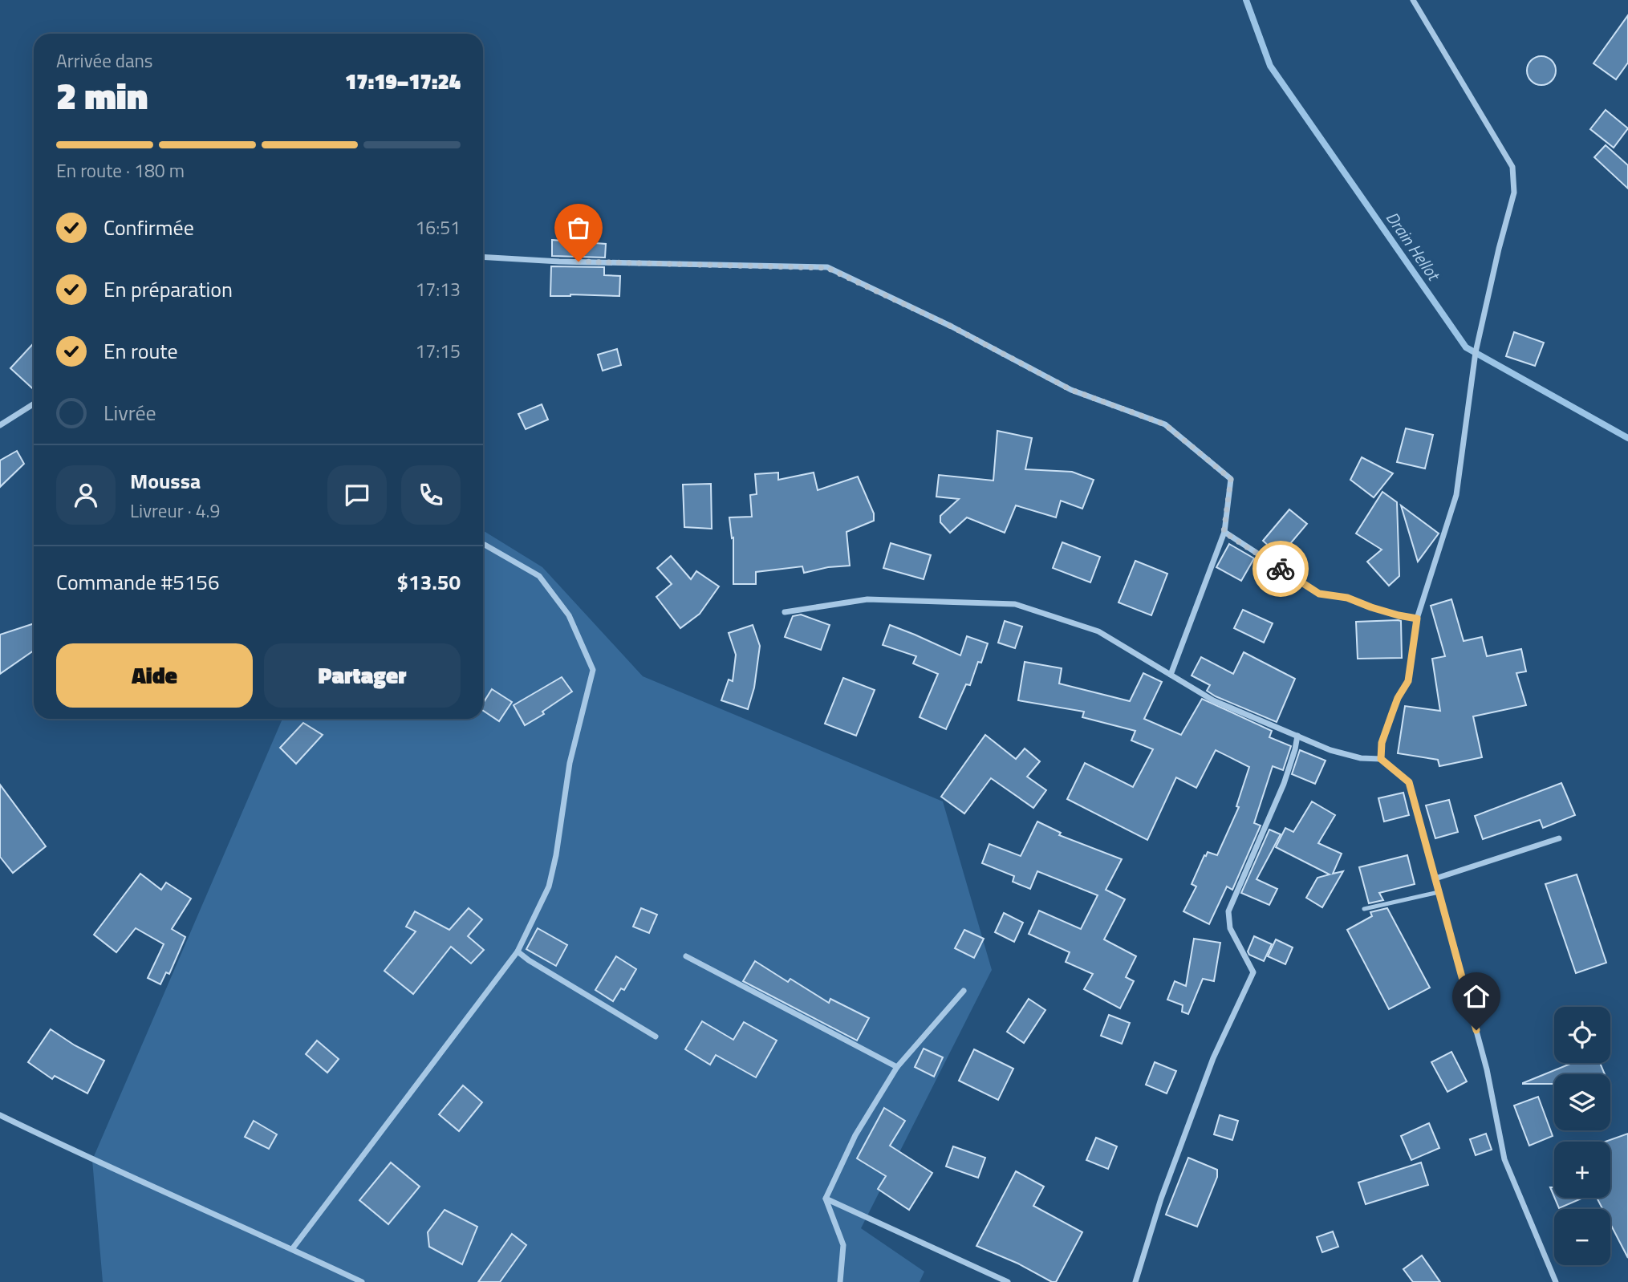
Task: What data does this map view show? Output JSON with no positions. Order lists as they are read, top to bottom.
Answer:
{
  "water": ["Drain Hellot"],
  "page": {
    "heading": ["2 min", "Arrivée dans", "17:19–17:24"],
    "panel": [
      "Moussa",
      "Livreur · 4.9",
      "Commande #5156",
      "$13.50"
    ],
    "bar": "En route · 180 m",
    "list": [
      ["Confirmée", "16:51"],
      ["En préparation", "17:13"],
      ["En route", "17:15"],
      "Livrée"
    ],
    "buttons": ["Aide", "Partager"],
    "map_buttons": ["+", "−"]
  }
}
